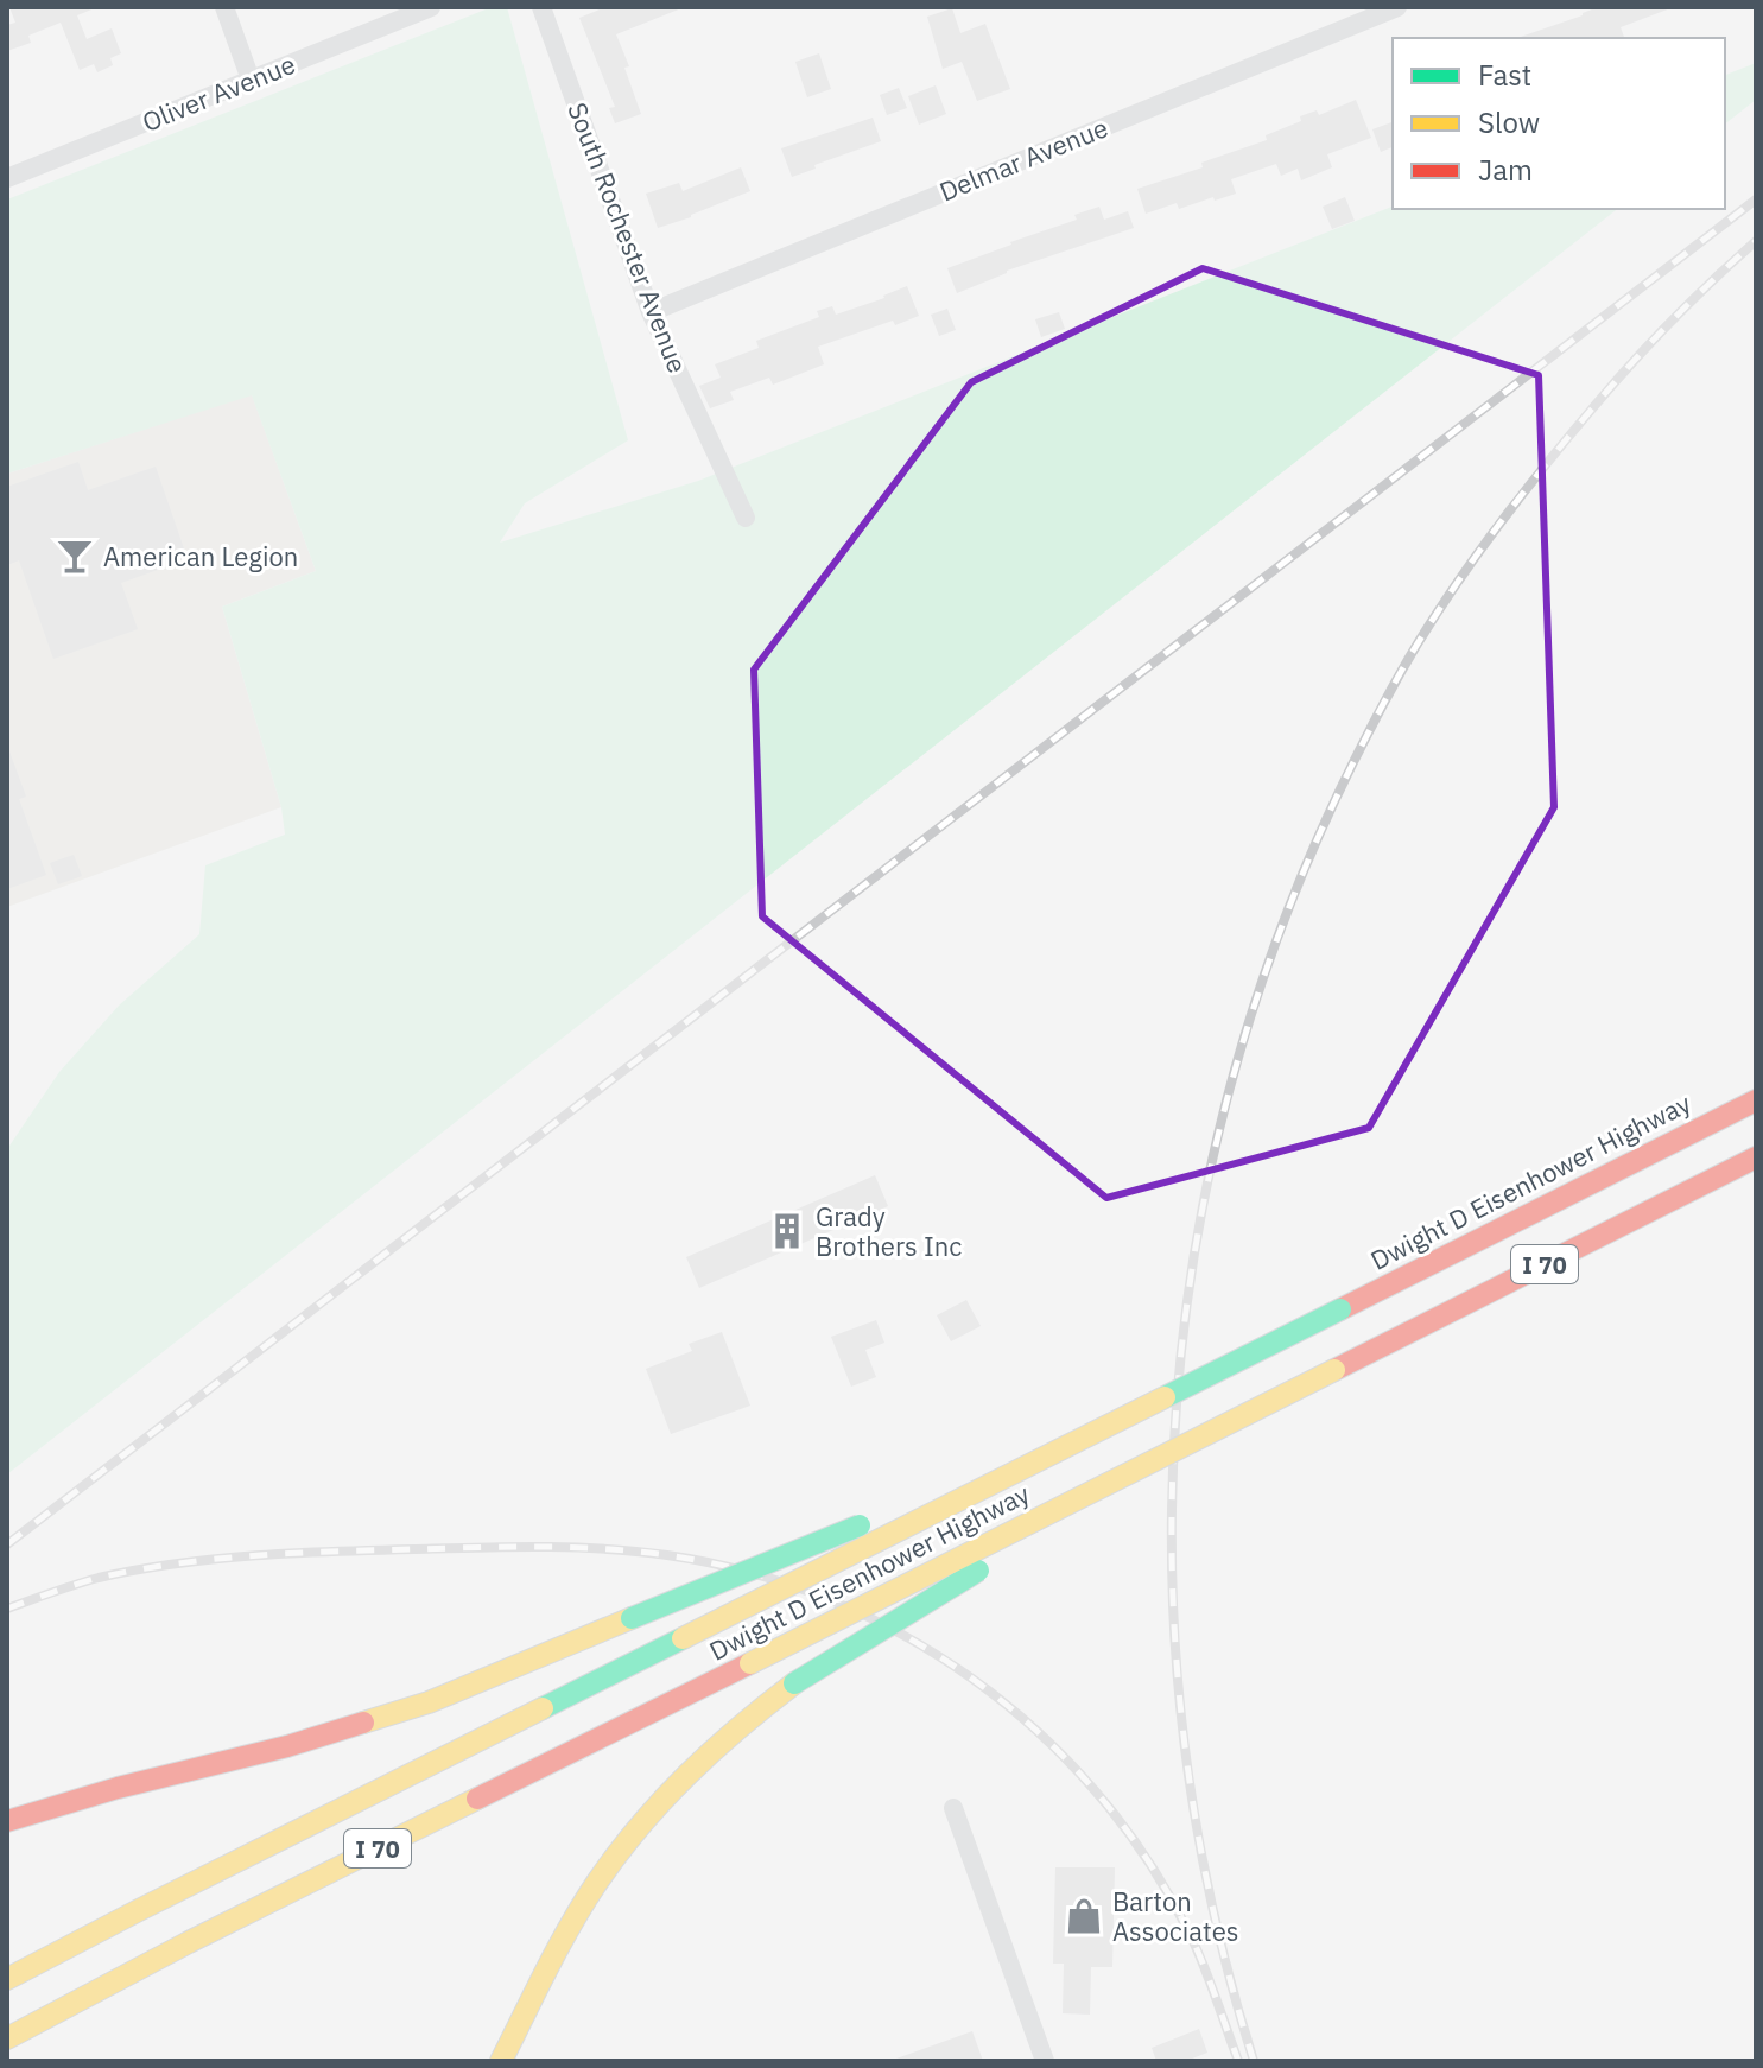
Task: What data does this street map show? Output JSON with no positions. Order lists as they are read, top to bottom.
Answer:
{
  "streets": {
    "highway": ["Dwight D Eisenhower Highway", "I 70"],
    "street": ["Oliver Avenue", "Delmar Avenue", "South Rochester Avenue"]
  },
  "crossings": [
    ["Delmar Avenue", "South Rochester Avenue"]
  ],
  "places": {
    "bar": ["American Legion"],
    "building": ["Grady Brothers Inc"],
    "shop": ["Barton Associates"]
  },
  "legend": ["Fast", "Slow", "Jam"]
}
